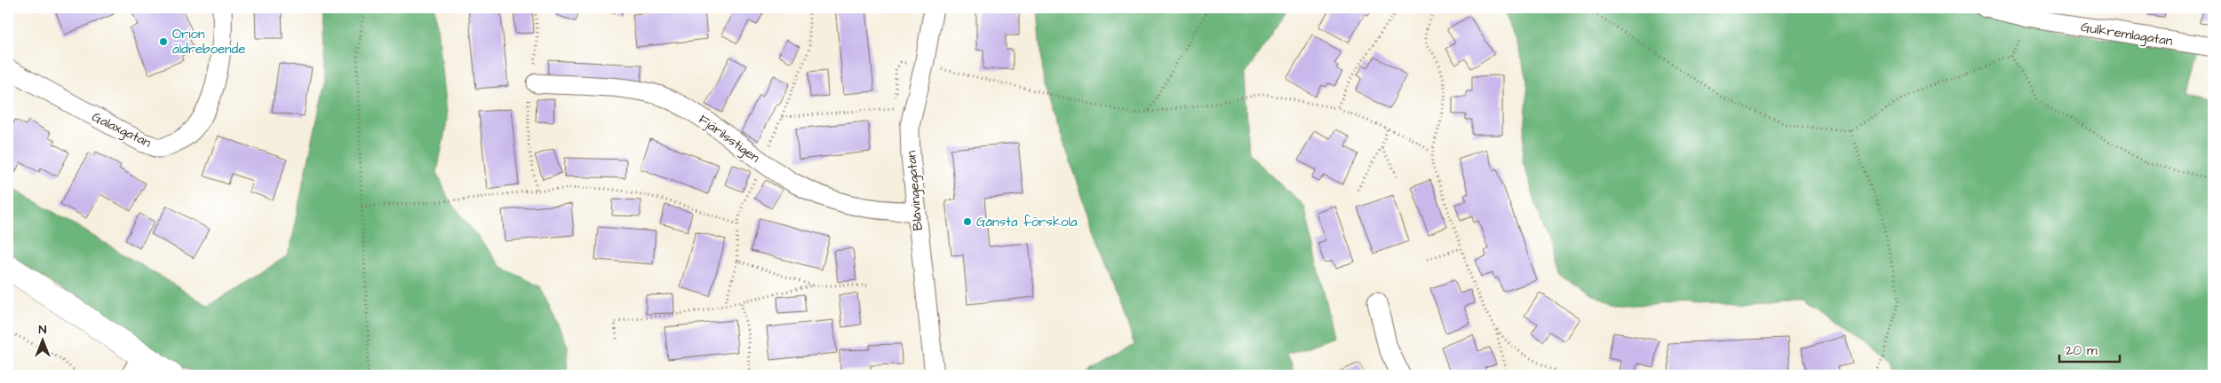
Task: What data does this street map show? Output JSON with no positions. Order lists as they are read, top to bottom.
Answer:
{
  "streets": {
    "street": [
      "Gulkremlagatan",
      "Galaxgatan",
      "Fjärilsstigen",
      "Blåvingegatan"
    ]
  },
  "crossings": [
    ["Fjärilsstigen", "Blåvingegatan"]
  ],
  "places": ["Orion äldreboende", "Gånsta förskola"],
  "scale_bar": "20 m",
  "north": "top"
}
